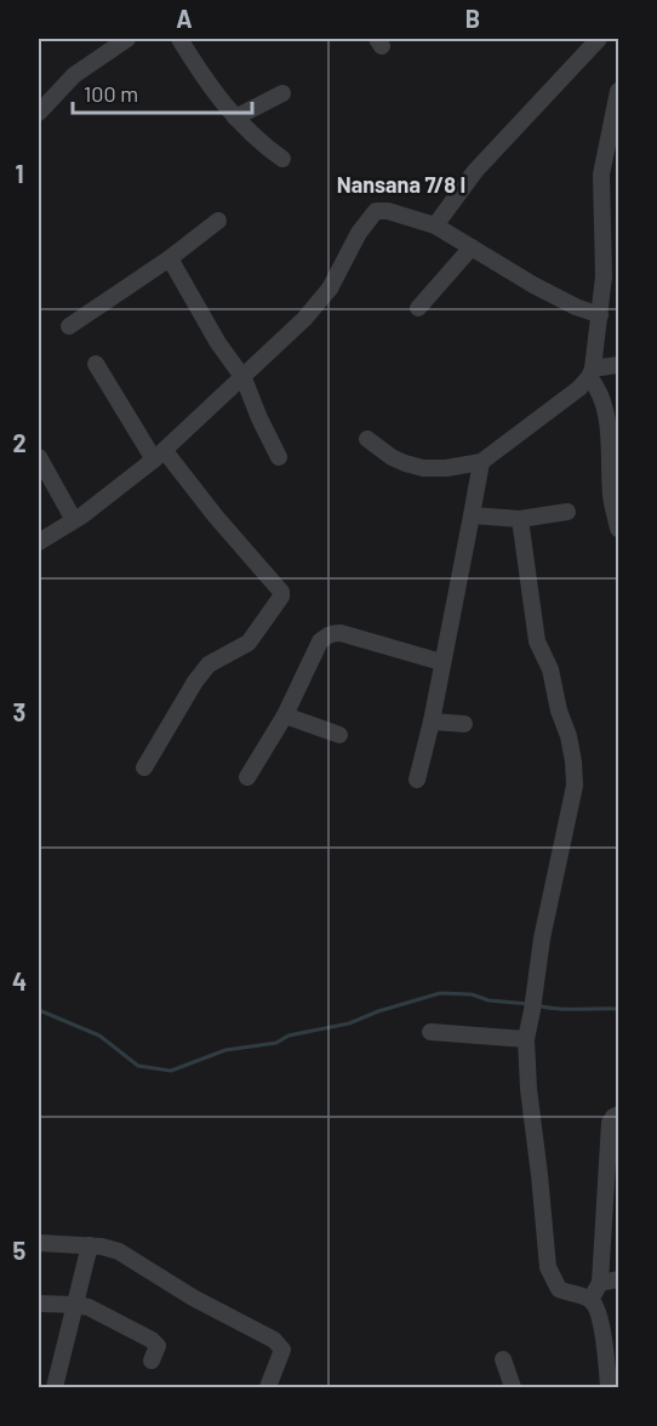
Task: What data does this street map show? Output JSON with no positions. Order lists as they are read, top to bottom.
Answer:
{
  "districts": ["Nansana 7/8 I"],
  "scale_bar": "100 m",
  "grid": {
    "columns": ["A", "B"],
    "rows": [
      "1",
      "2",
      "3",
      "4",
      "5"
    ]
  }
}
